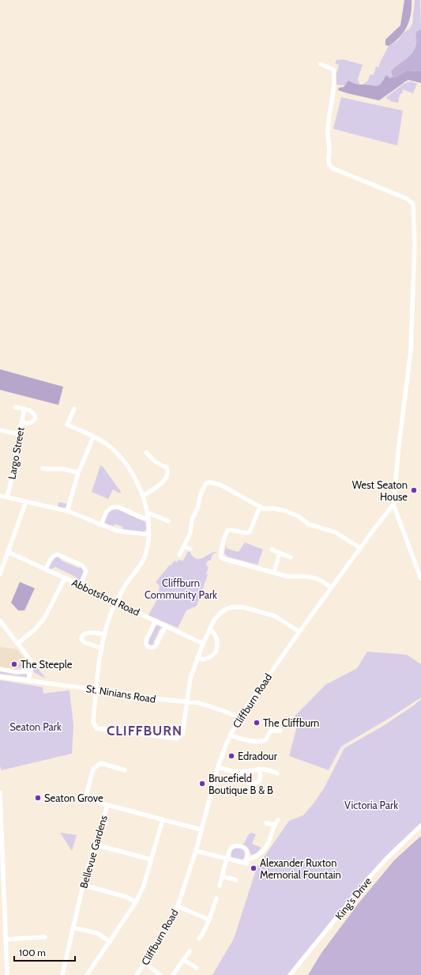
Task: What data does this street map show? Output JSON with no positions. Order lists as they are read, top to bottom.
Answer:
{
  "streets": {
    "street": [
      "Largo Street",
      "Abbotsford Road",
      "St. Ninians Road",
      "Cliffburn Road",
      "Bellevue Gardens",
      "King's Drive"
    ]
  },
  "crossings": [
    ["St. Ninians Road", "Cliffburn Road"],
    ["Cliffburn Road", "Bellevue Gardens"]
  ],
  "districts": ["CLIFFBURN"],
  "parks": ["Cliffburn Community Park", "Seaton Park", "Victoria Park"],
  "places": [
    "West Seaton House",
    "The Steeple",
    "The Cliffburn",
    "Edradour",
    "Brucefield Boutique B & B",
    "Seaton Grove",
    "Alexander Ruxton Memorial Fountain"
  ],
  "scale_bar": "100 m"
}
